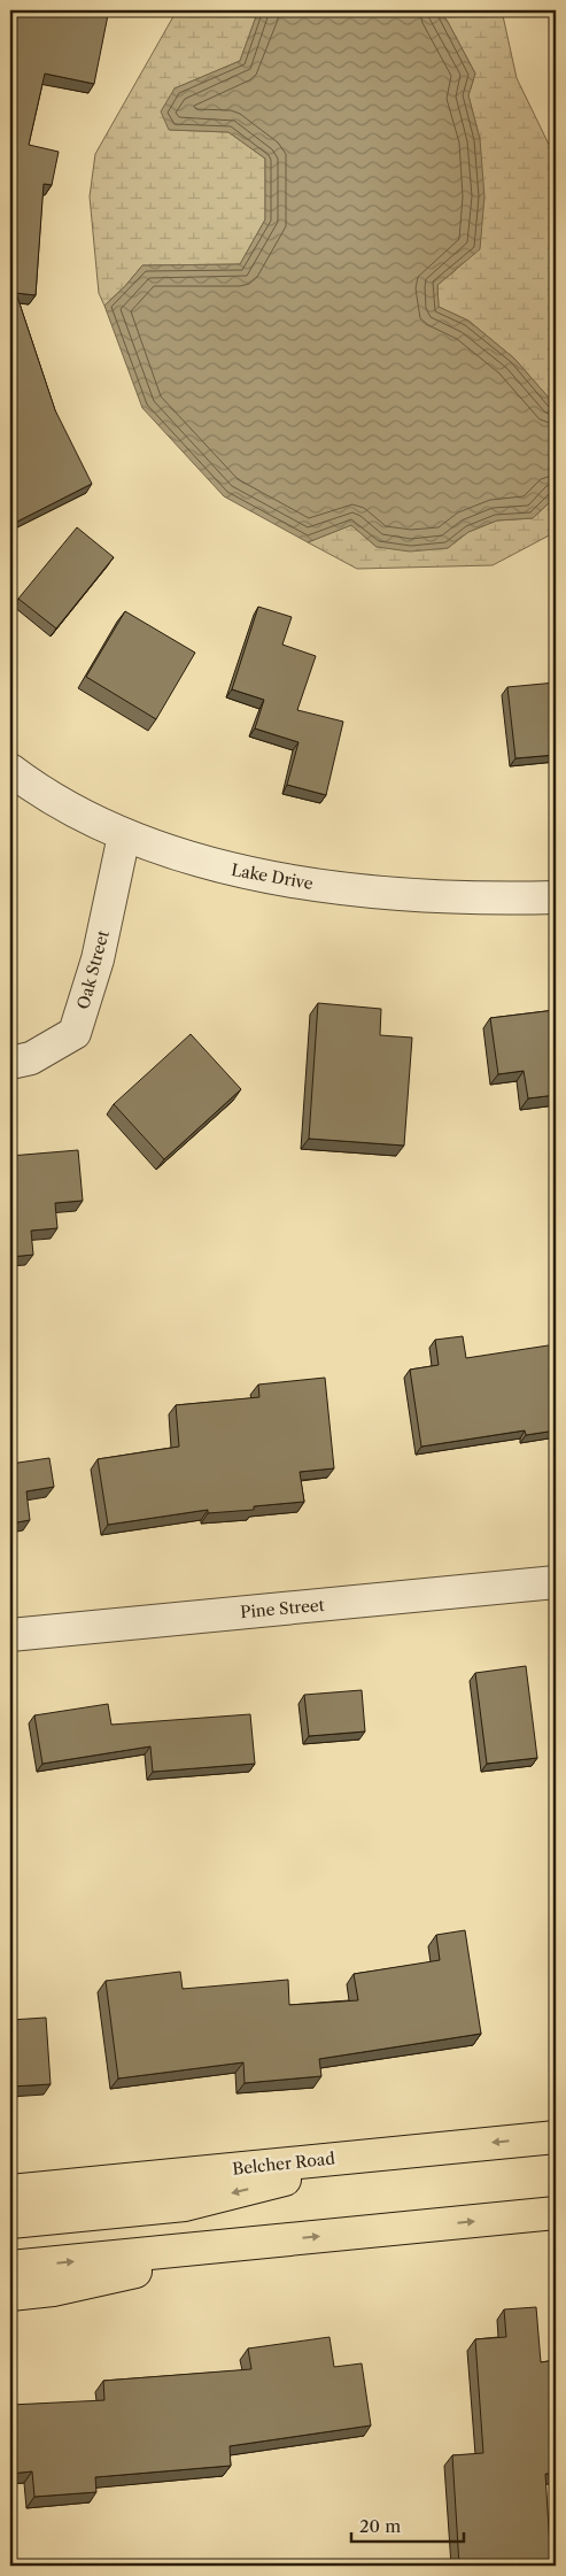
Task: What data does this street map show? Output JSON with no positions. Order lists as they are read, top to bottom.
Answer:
{
  "streets": {
    "main road": ["Belcher Road"],
    "street": ["Lake Drive", "Oak Street", "Pine Street"]
  },
  "crossings": [
    ["Lake Drive", "Oak Street"]
  ],
  "scale_bar": "20 m"
}
